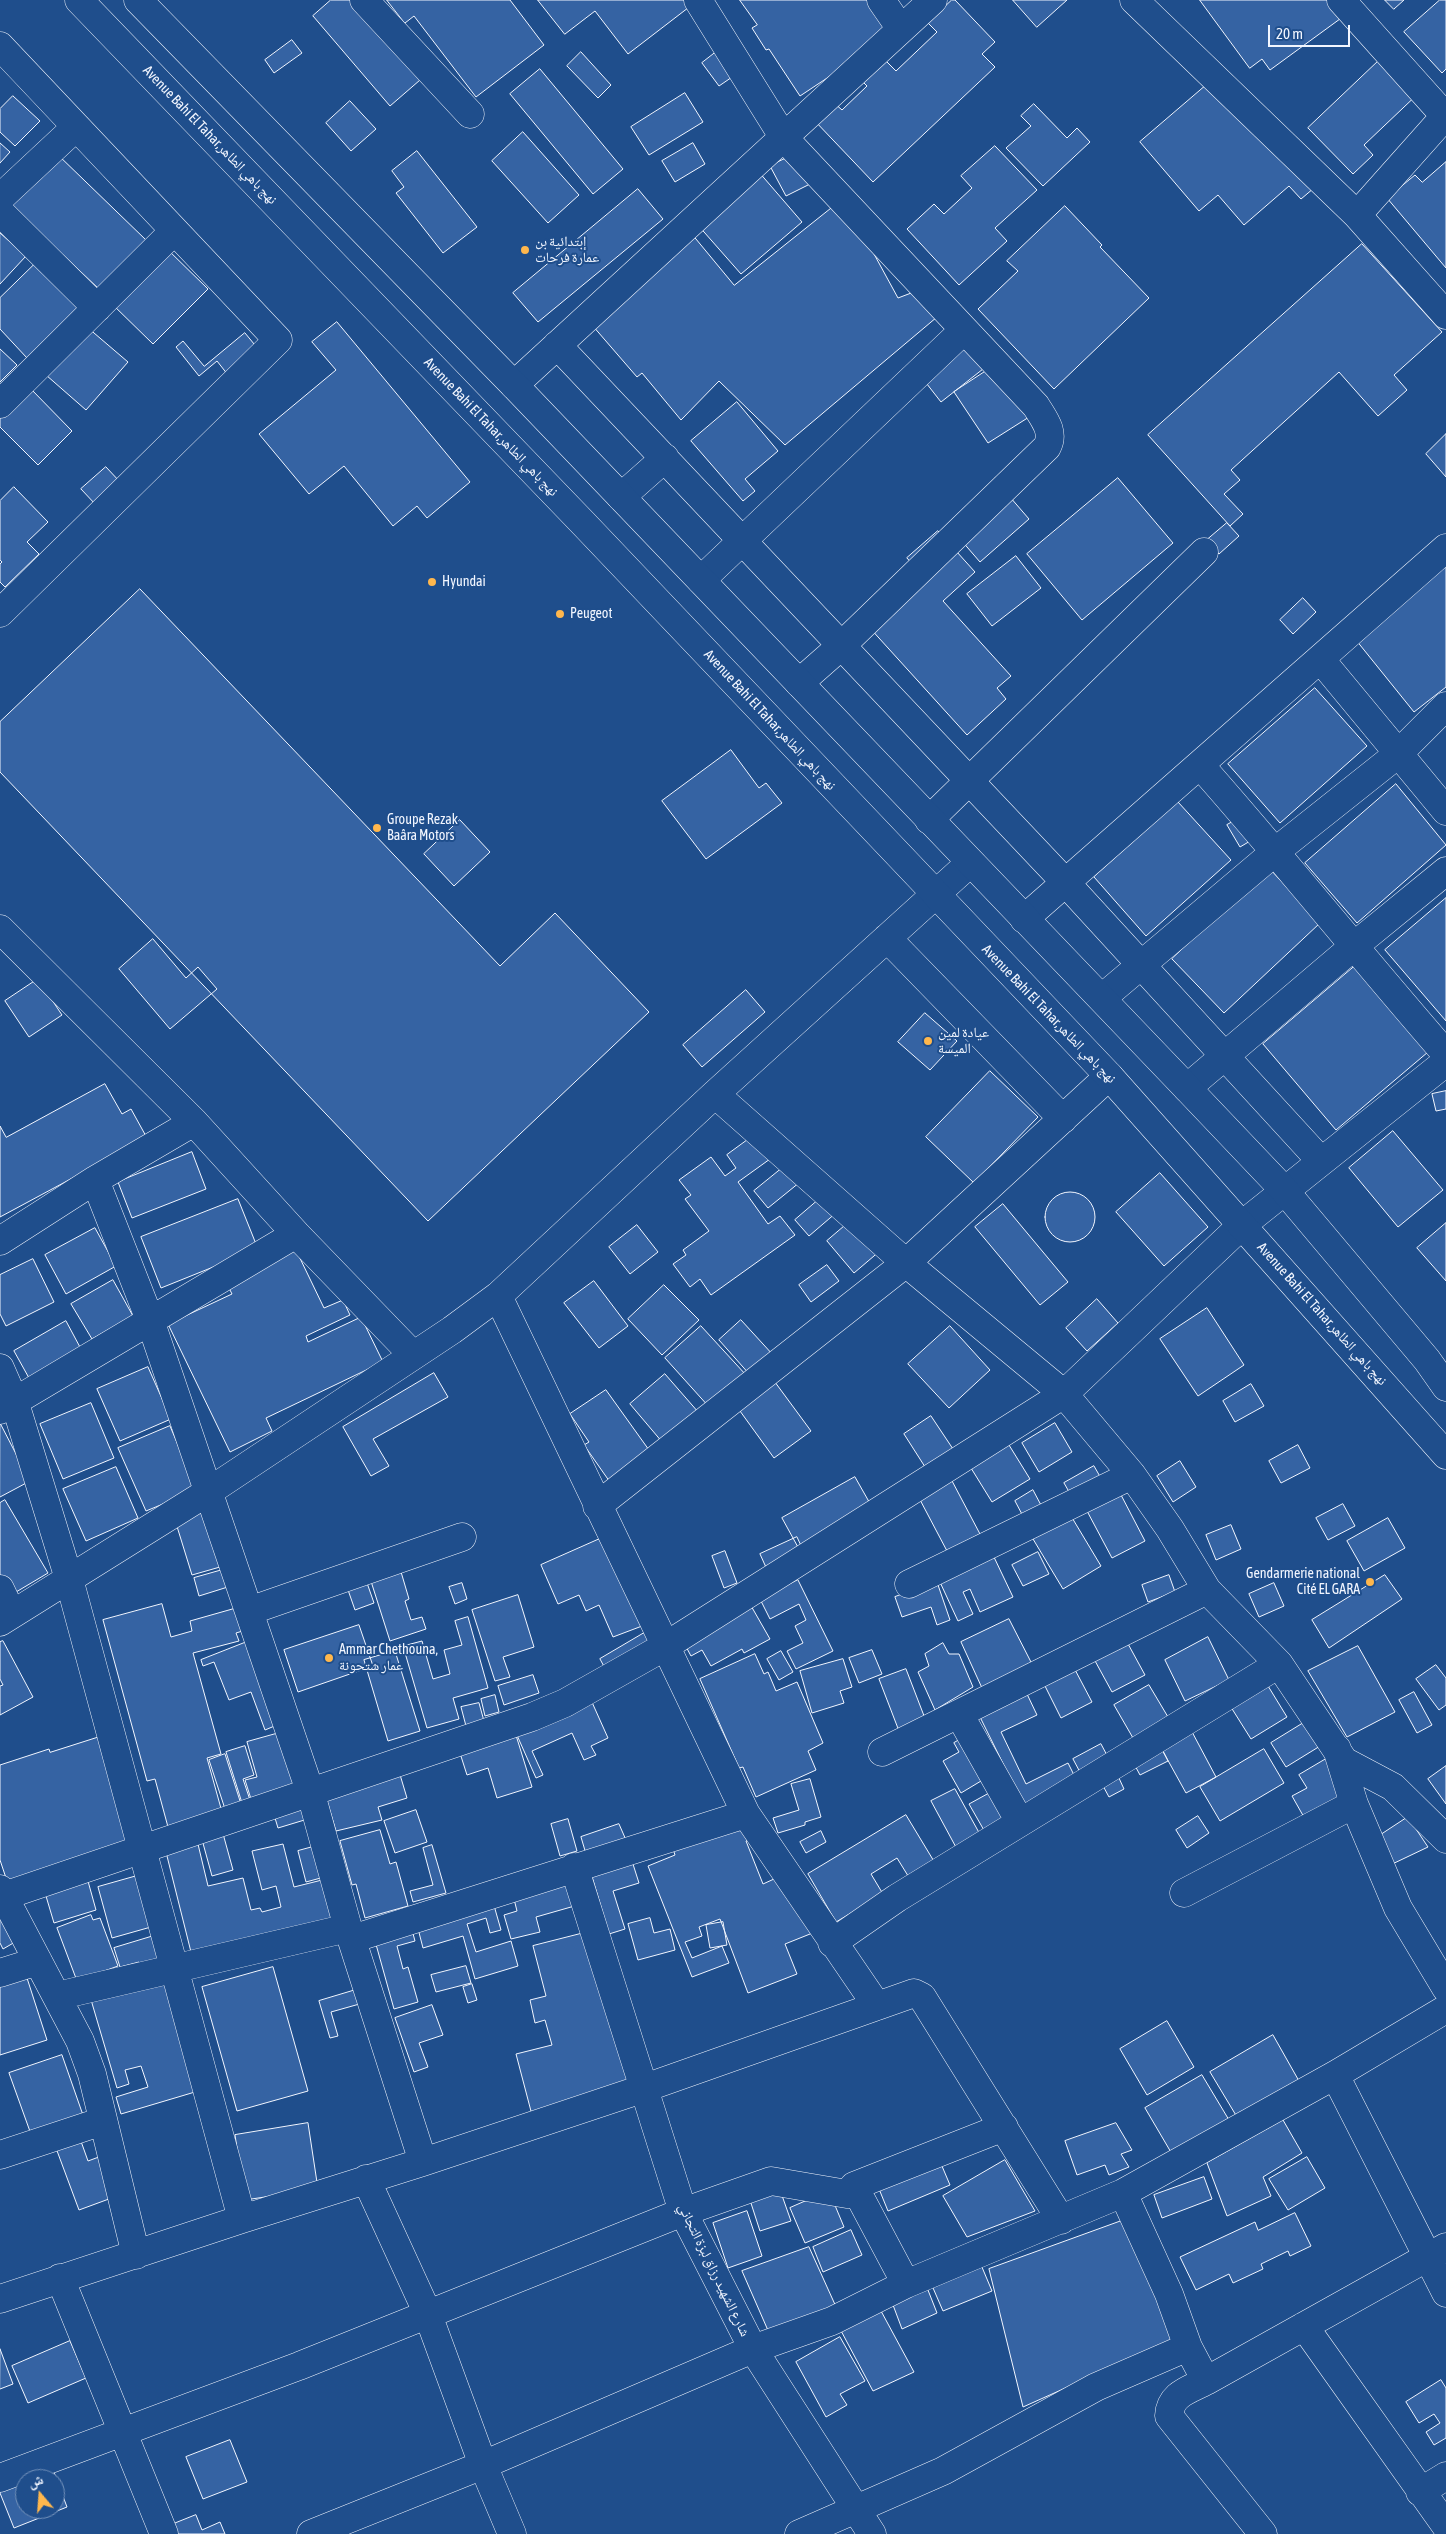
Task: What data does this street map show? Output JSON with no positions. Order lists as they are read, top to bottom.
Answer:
{
  "streets": {
    "street": ["Avenue Bahi El Tahar,نهج باهي الطاهر", "شارع الشهيد رزاق لبزة التجاني"]
  },
  "places": [
    "إبتدائية بن عمارة فرحات",
    "Hyundai",
    "Peugeot",
    "Groupe Rezak Baâra Motors",
    "عيادة لمين الميسة",
    "Gendarmerie national Cité EL GARA",
    "Ammar Chethouna, عمار شتحونة"
  ],
  "scale_bar": "20 m",
  "north": "top"
}
